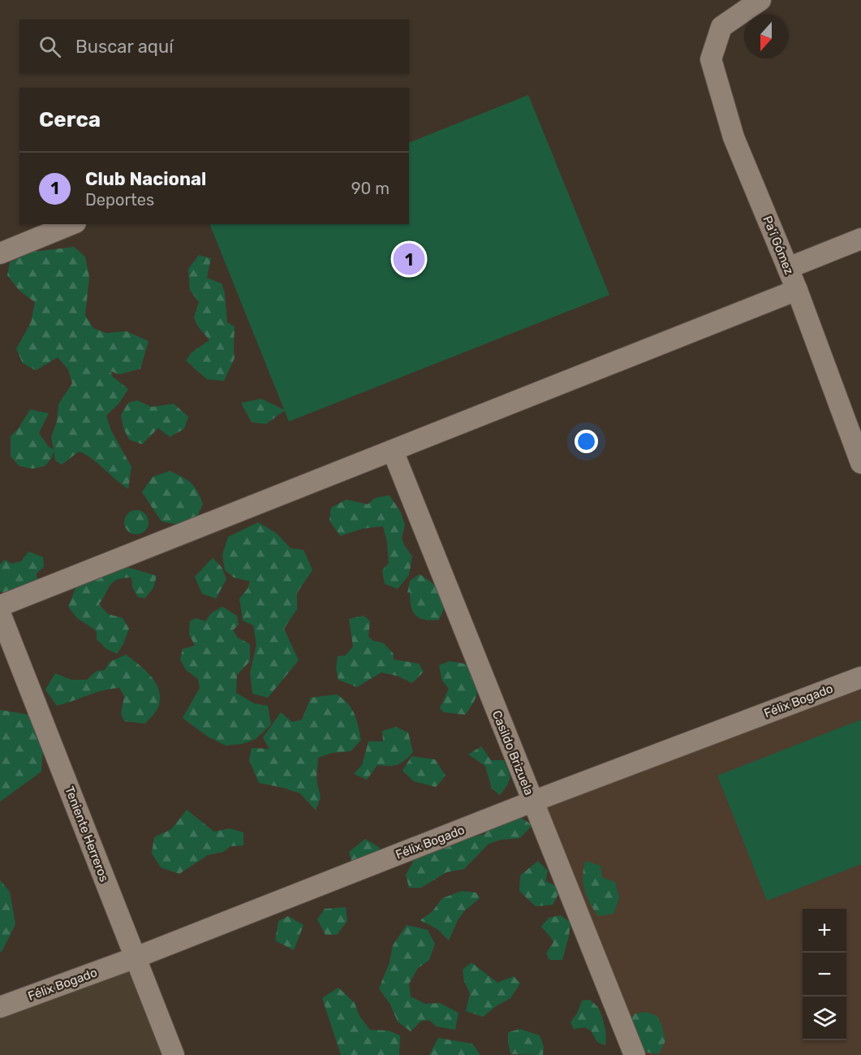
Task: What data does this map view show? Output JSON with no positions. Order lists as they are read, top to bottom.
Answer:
{
  "streets": {
    "street": [
      "Pa'í Gómez",
      "Félix Bogado",
      "Casildo Brizuela",
      "Teniente Herreros"
    ]
  },
  "crossings": [
    ["Félix Bogado", "Casildo Brizuela"],
    ["Félix Bogado", "Teniente Herreros"]
  ],
  "north": "bottom",
  "page": {
    "search": "Buscar aquí",
    "heading": "Cerca",
    "list": [
      {
        "mark": "1",
        "name": "Club Nacional",
        "note": "Deportes",
        "value": "90 m"
      }
    ],
    "pins": "1",
    "map_buttons": ["+", "−"]
  }
}
